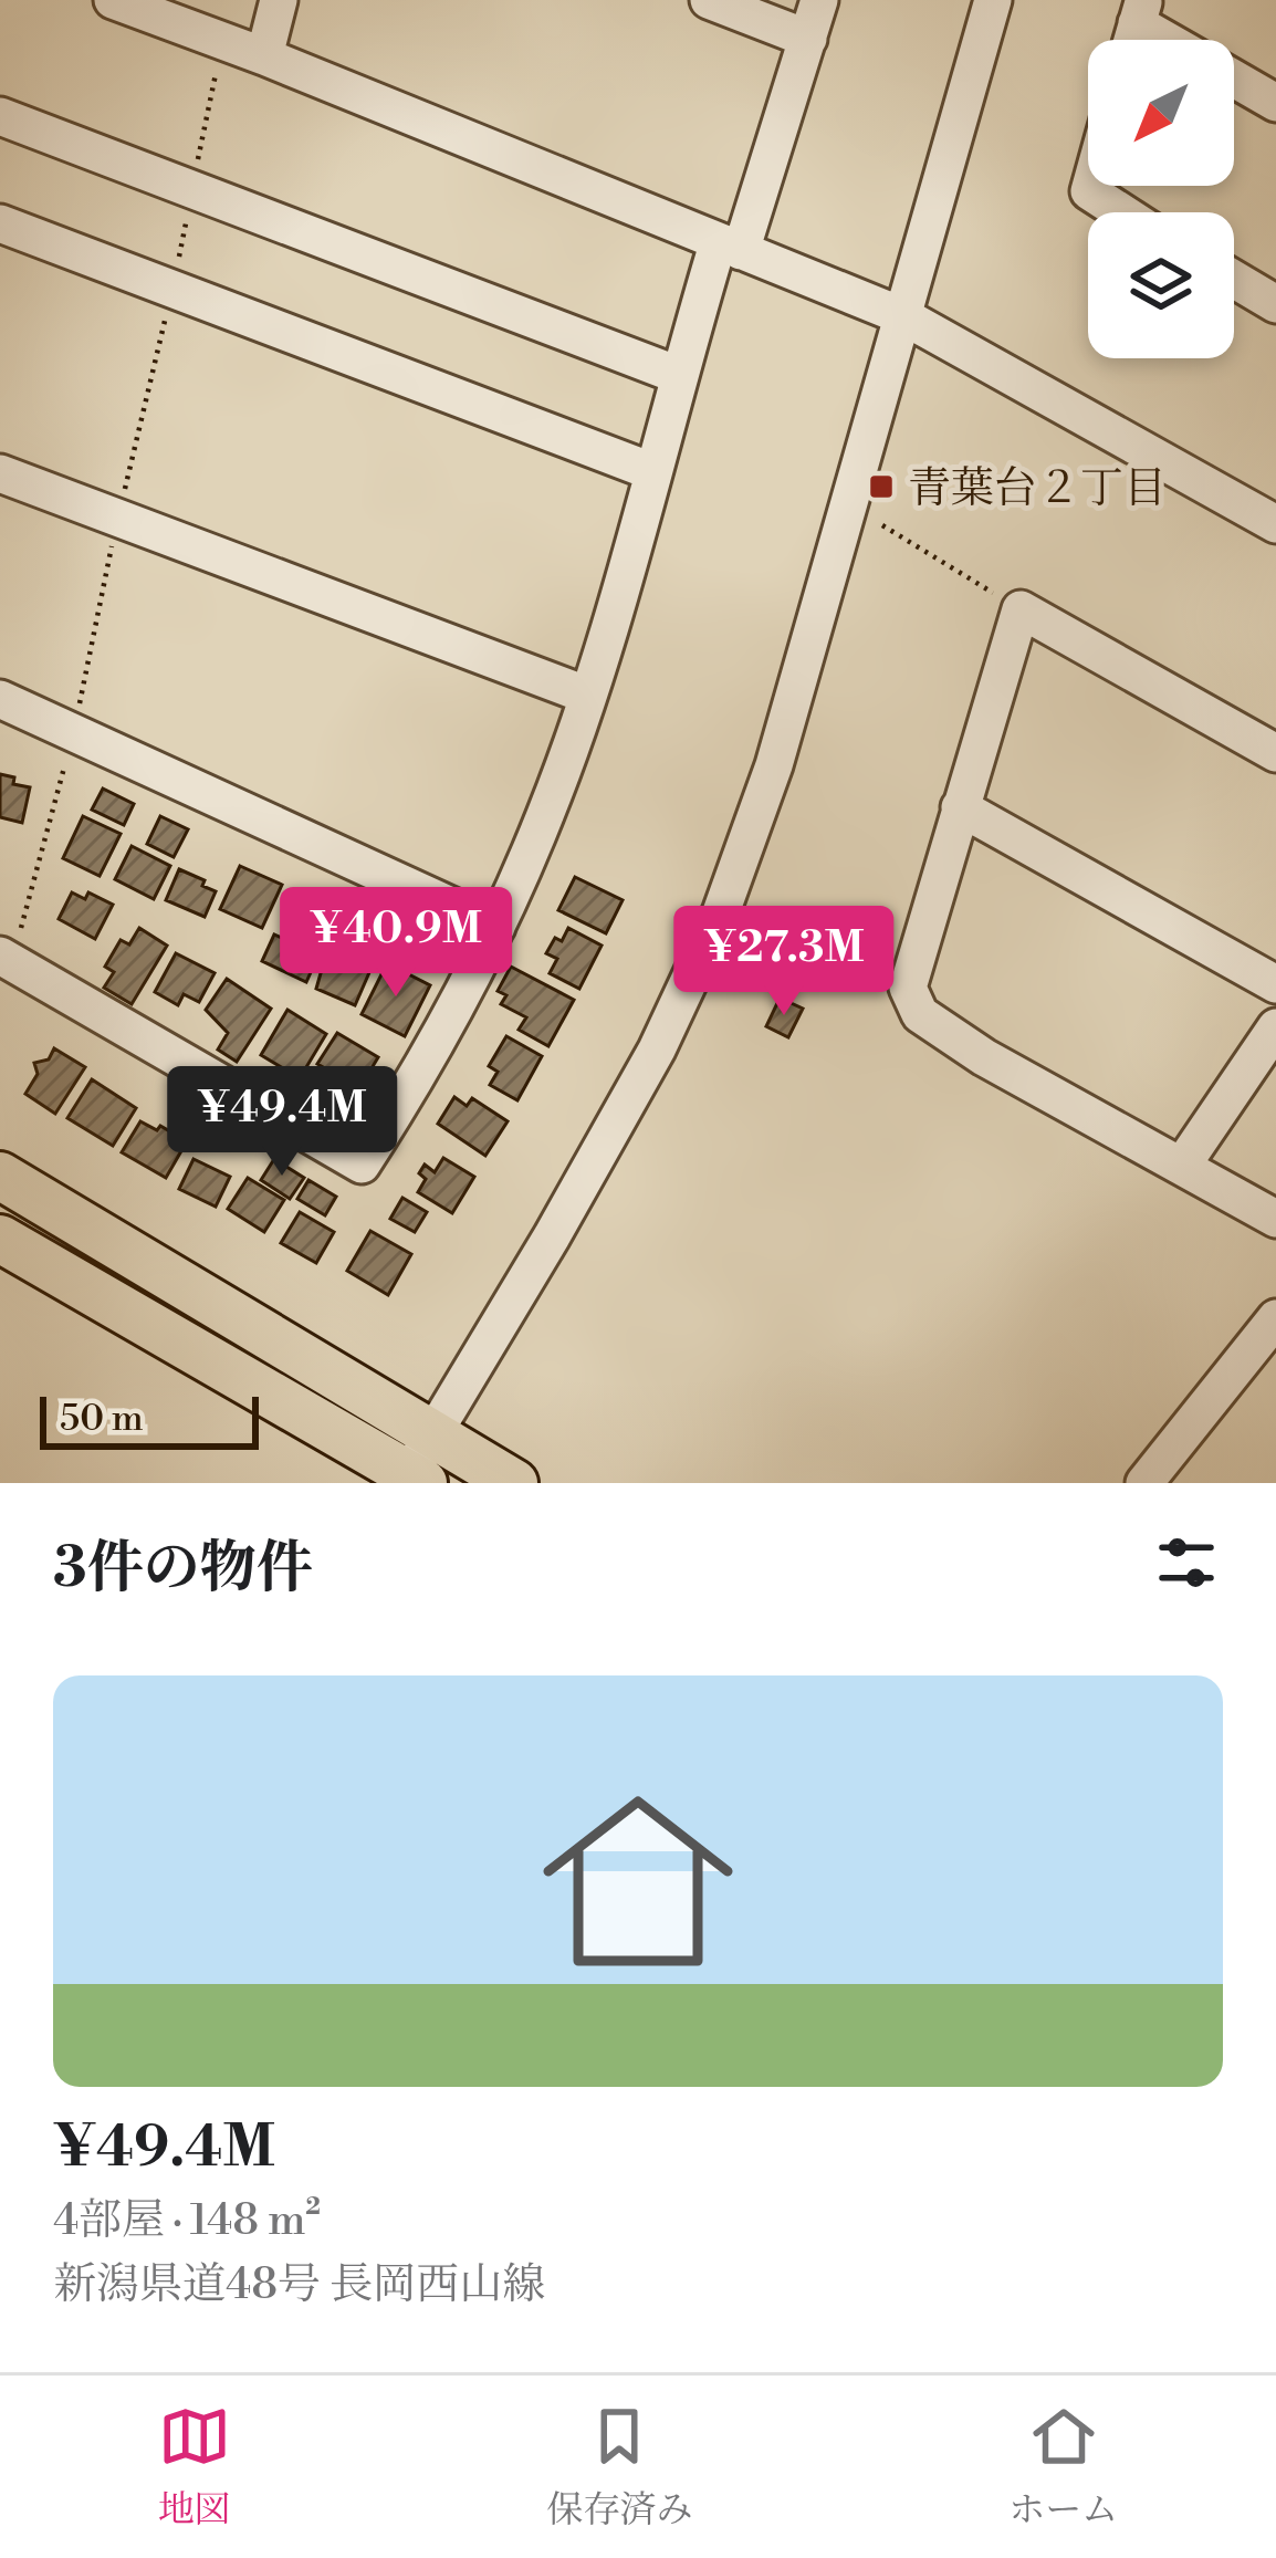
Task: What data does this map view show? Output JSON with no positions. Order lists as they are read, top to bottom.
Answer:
{
  "places": {
    "transit": ["青葉台２丁目"]
  },
  "scale_bar": "50 m",
  "north": "bottom left",
  "page": {
    "price": ["¥40.9M", "¥27.3M", "¥49.4M"],
    "scale": "50 m",
    "heading": "3件の物件",
    "list": [
      {
        "name": "¥49.4M",
        "note": "4部屋 · 148 m² · 新潟県道48号 長岡西山線"
      }
    ],
    "tabs": ["地図", "保存済み", "ホーム"]
  }
}
